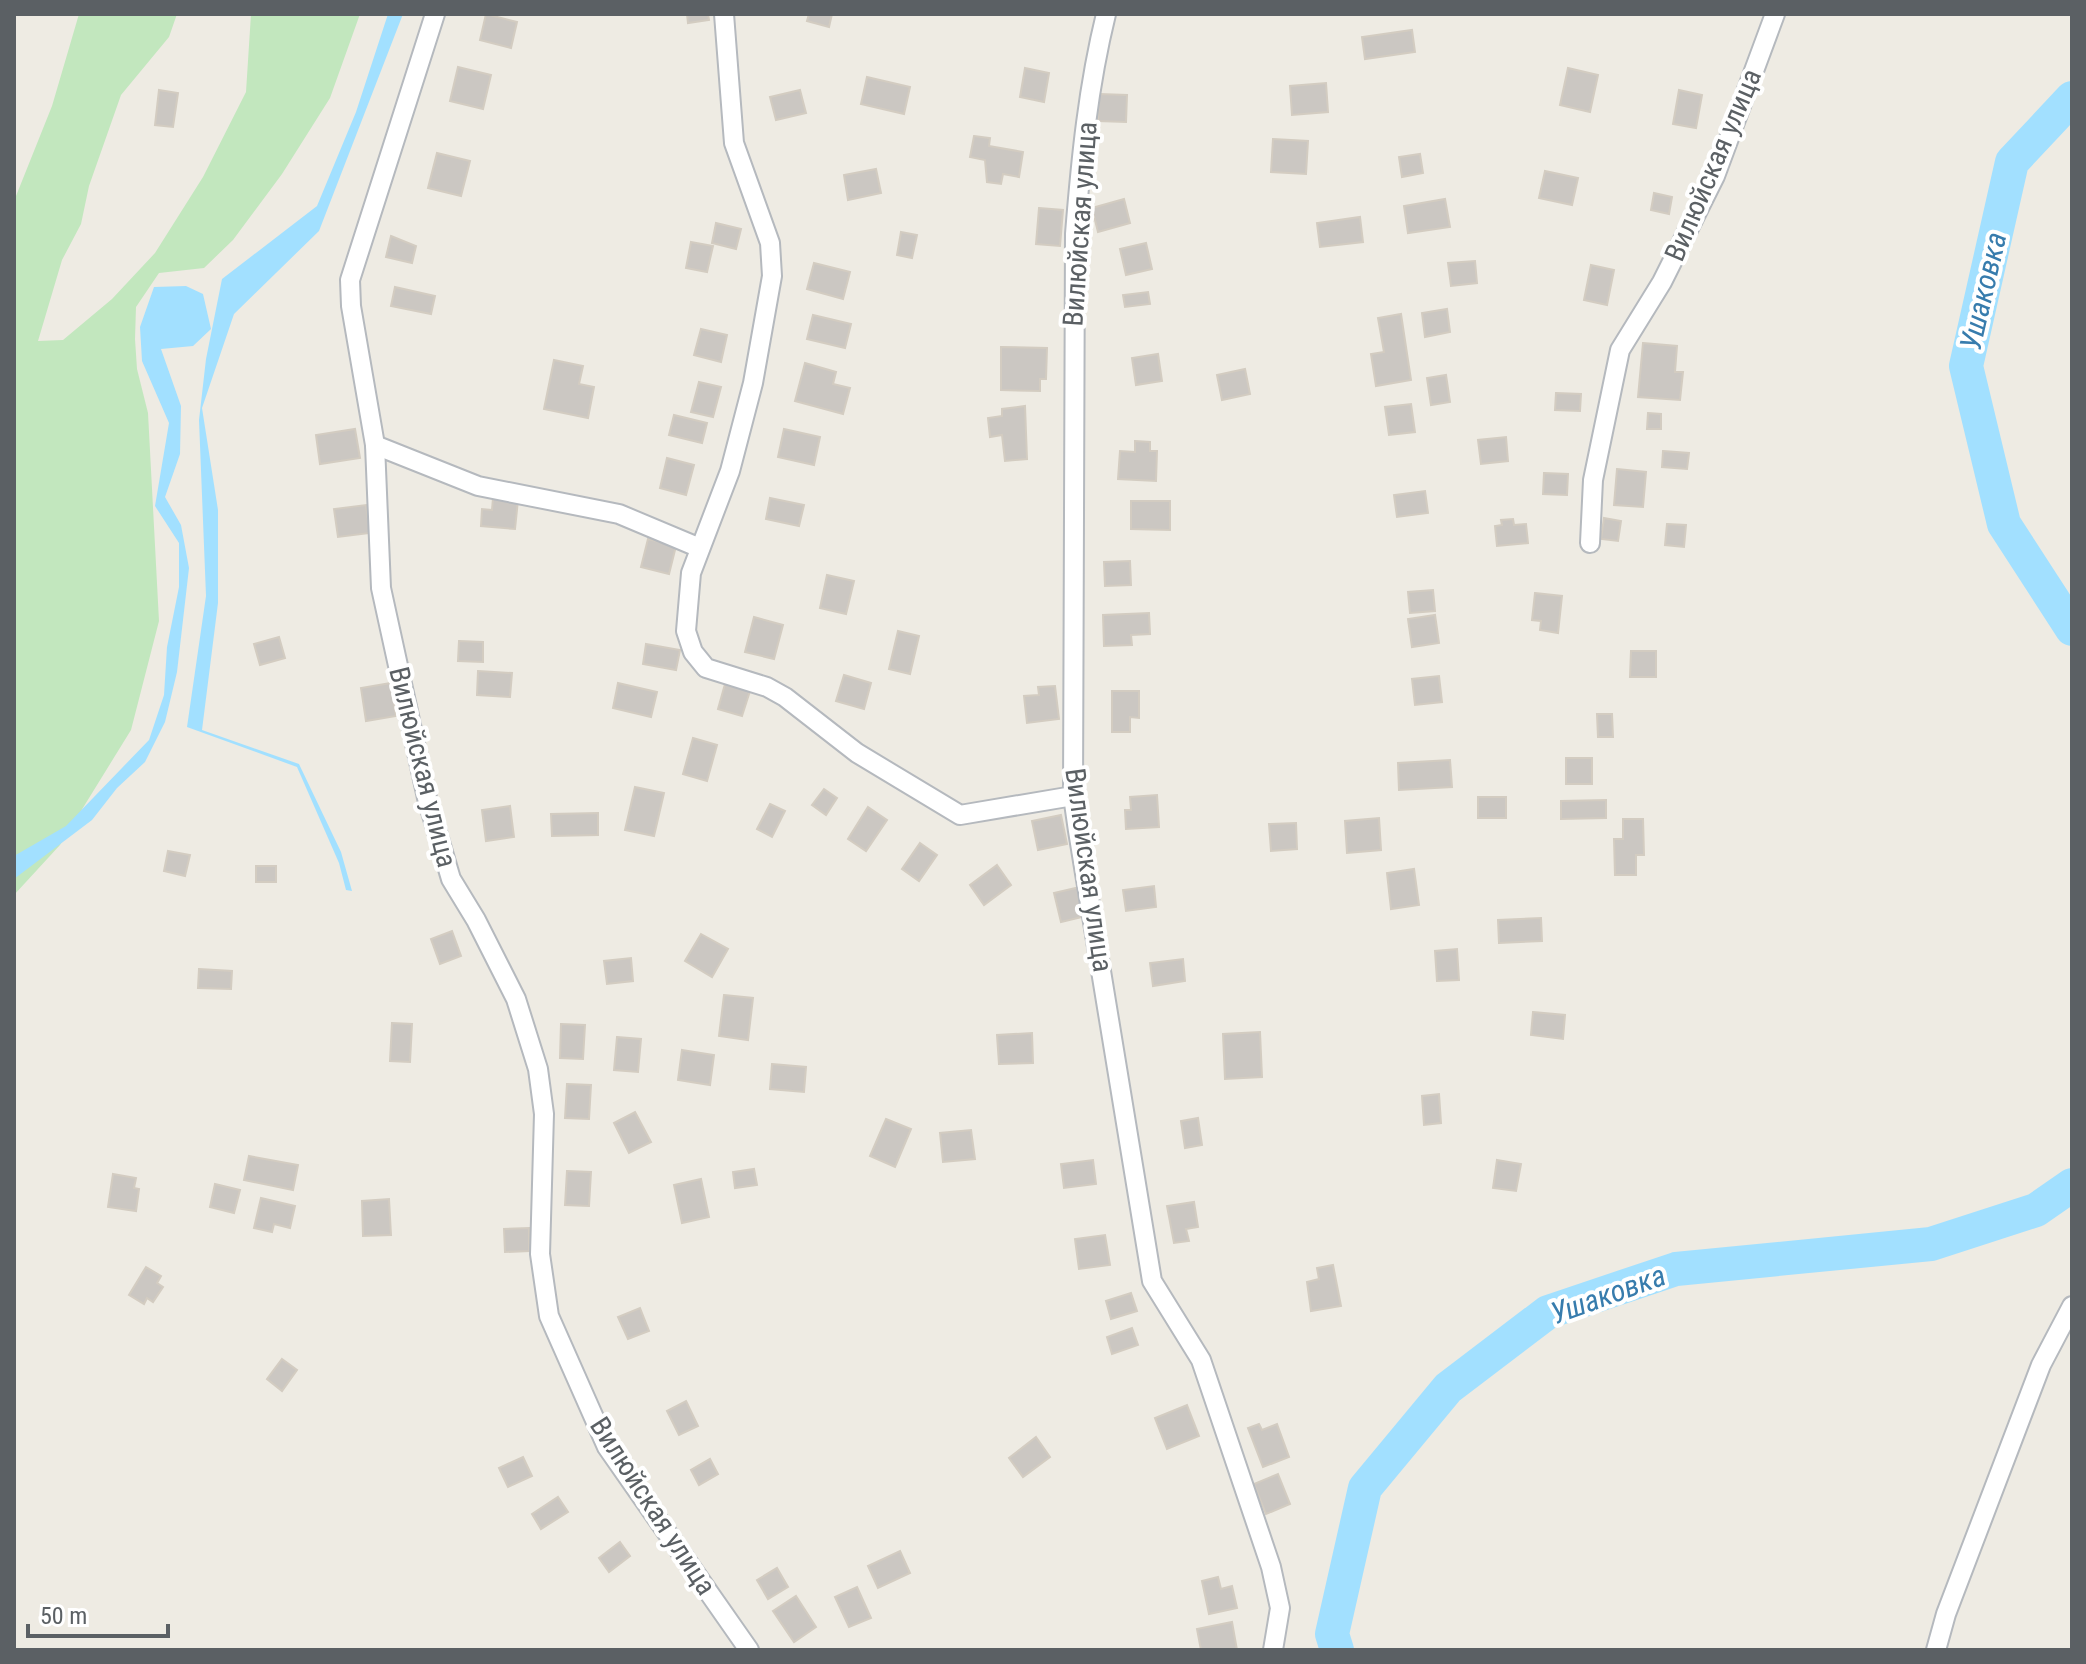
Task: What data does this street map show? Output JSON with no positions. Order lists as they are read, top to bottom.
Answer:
{
  "streets": {
    "street": ["Вилюйская улица"]
  },
  "water": ["Ушаковка"],
  "scale_bar": "50 m"
}
